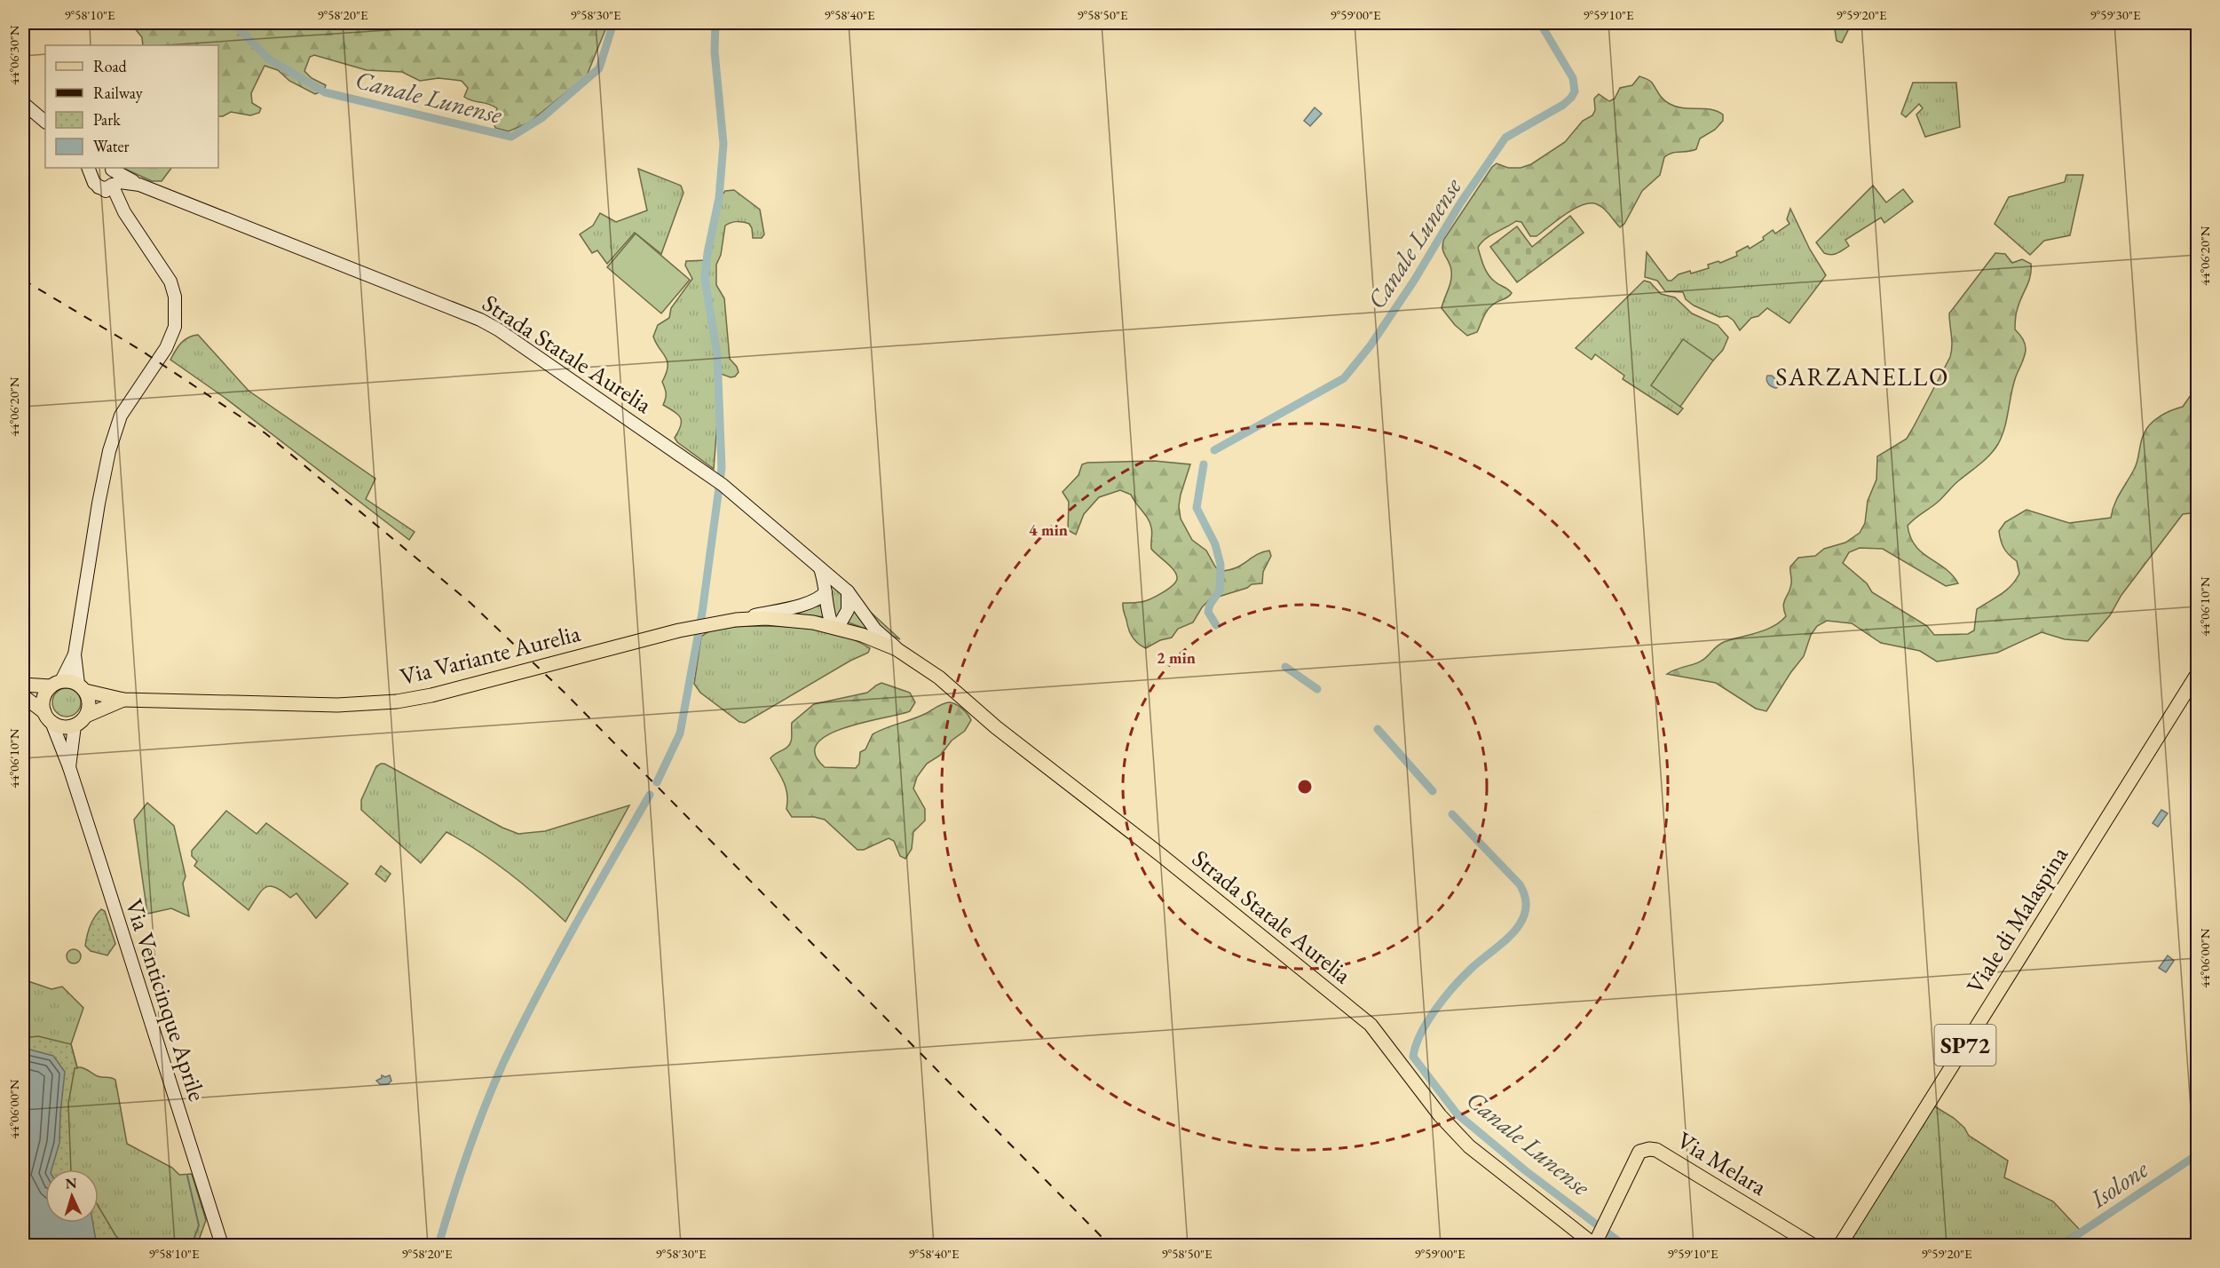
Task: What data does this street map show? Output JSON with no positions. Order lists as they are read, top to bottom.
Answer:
{
  "streets": {
    "main road": [
      "Strada Statale Aurelia",
      "Via Variante Aurelia",
      "Viale di Malaspina",
      "Via Venticinque Aprile",
      "SP72",
      "Via Melara"
    ]
  },
  "crossings": [
    ["Strada Statale Aurelia", "Via Variante Aurelia"],
    ["Strada Statale Aurelia", "Via Melara"],
    ["Via Variante Aurelia", "Via Venticinque Aprile"]
  ],
  "districts": ["SARZANELLO"],
  "water": ["Canale Lunense", "Isolone"],
  "legend": [
    "Road",
    "Railway",
    "Park",
    "Water"
  ],
  "north": "top",
  "coordinates": [
    "9°58'10\"E",
    "9°58'20\"E",
    "9°58'30\"E",
    "9°58'40\"E",
    "9°58'50\"E",
    "9°59'00\"E",
    "9°59'10\"E",
    "9°59'20\"E",
    "9°59'30\"E",
    "44°06'30\"N",
    "44°06'20\"N",
    "44°06'10\"N",
    "44°06'00\"N"
  ],
  "rings": ["4 min", "2 min"]
}
